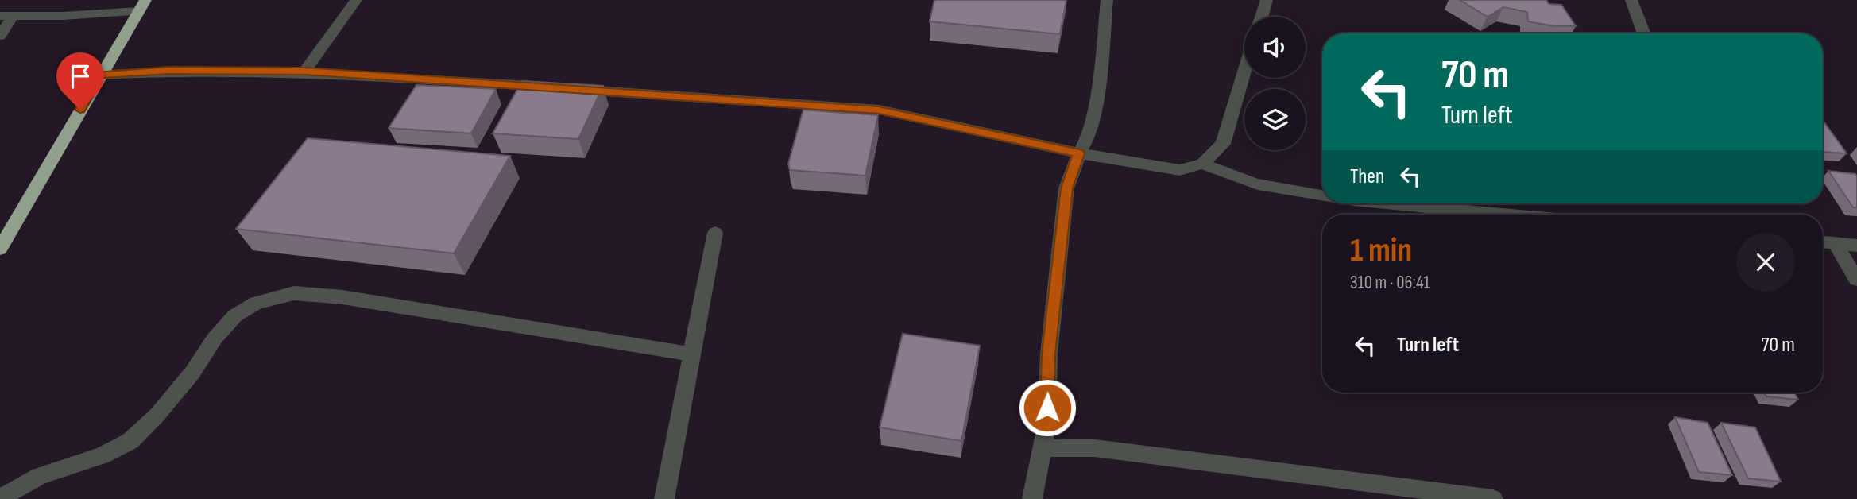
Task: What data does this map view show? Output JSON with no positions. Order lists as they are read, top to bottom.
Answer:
{
  "page": {
    "turn": ["70 m", "Turn left"],
    "then": "Then",
    "heading": ["1 min", "310 m · 06:41"],
    "list": [
      {
        "name": "Turn left",
        "value": "70 m"
      }
    ]
  }
}
